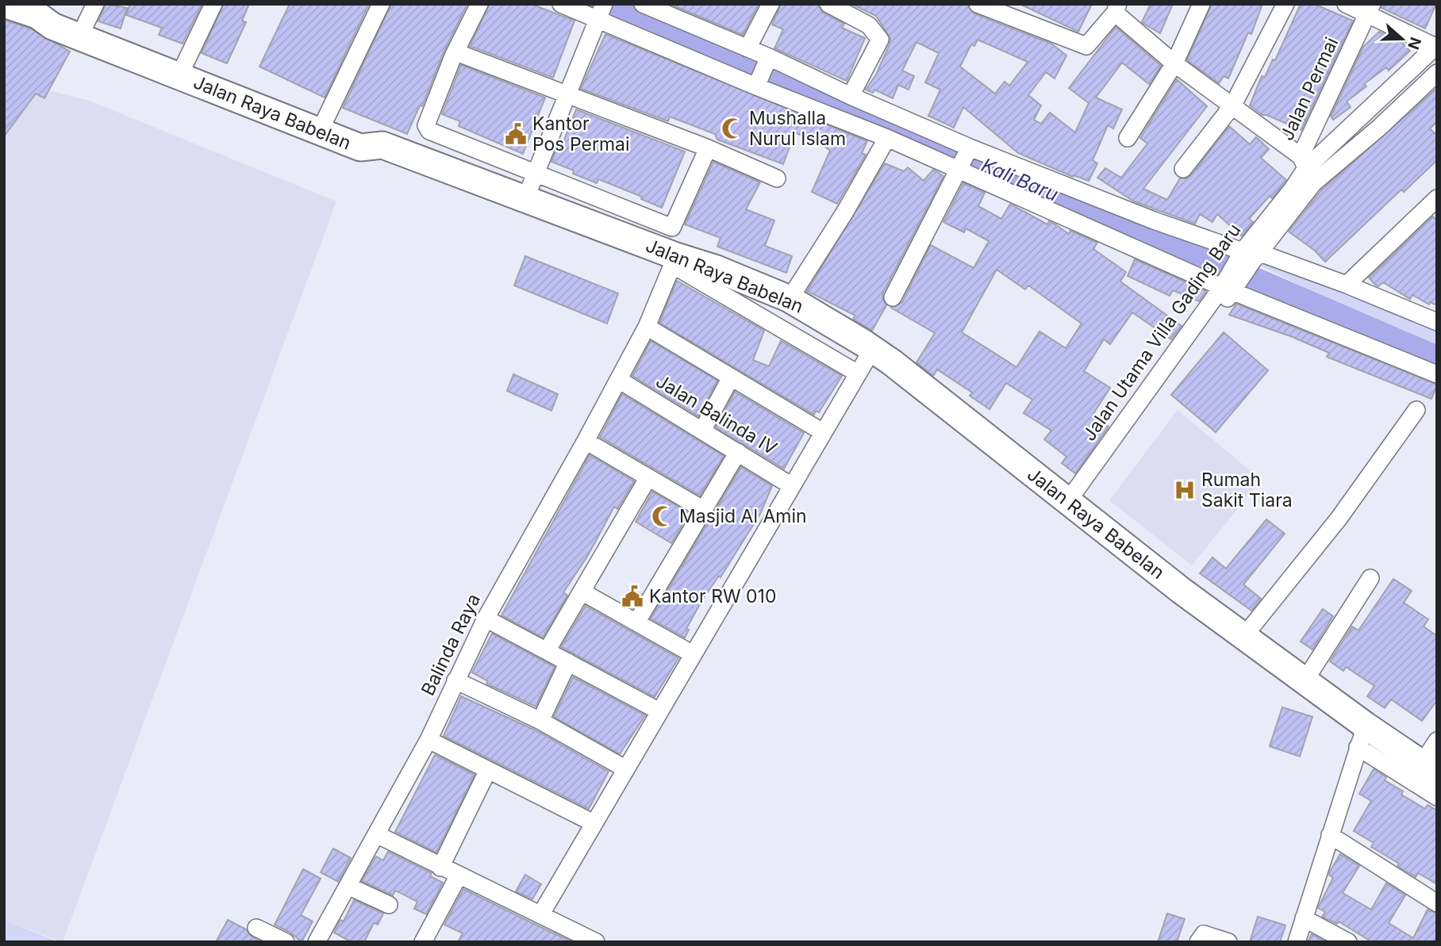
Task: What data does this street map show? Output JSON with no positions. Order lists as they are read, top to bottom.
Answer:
{
  "streets": {
    "main road": ["Jalan Raya Babelan"],
    "street": [
      "Jalan Permai",
      "Jalan Utama Villa Gading Baru",
      "Jalan Balinda IV",
      "Balinda Raya"
    ]
  },
  "crossings": [
    ["Jalan Permai", "Jalan Utama Villa Gading Baru"],
    ["Jalan Raya Babelan", "Jalan Utama Villa Gading Baru"],
    ["Jalan Raya Babelan", "Balinda Raya"],
    ["Jalan Balinda IV", "Balinda Raya"]
  ],
  "water": ["Kali Baru"],
  "places": {
    "mosque": ["Mushalla Nurul Islam", "Masjid Al Amin"],
    "public building": ["Kantor Pos Permai", "Kantor RW 010"],
    "hospital": ["Rumah Sakit Tiara"]
  },
  "north": "right"
}
